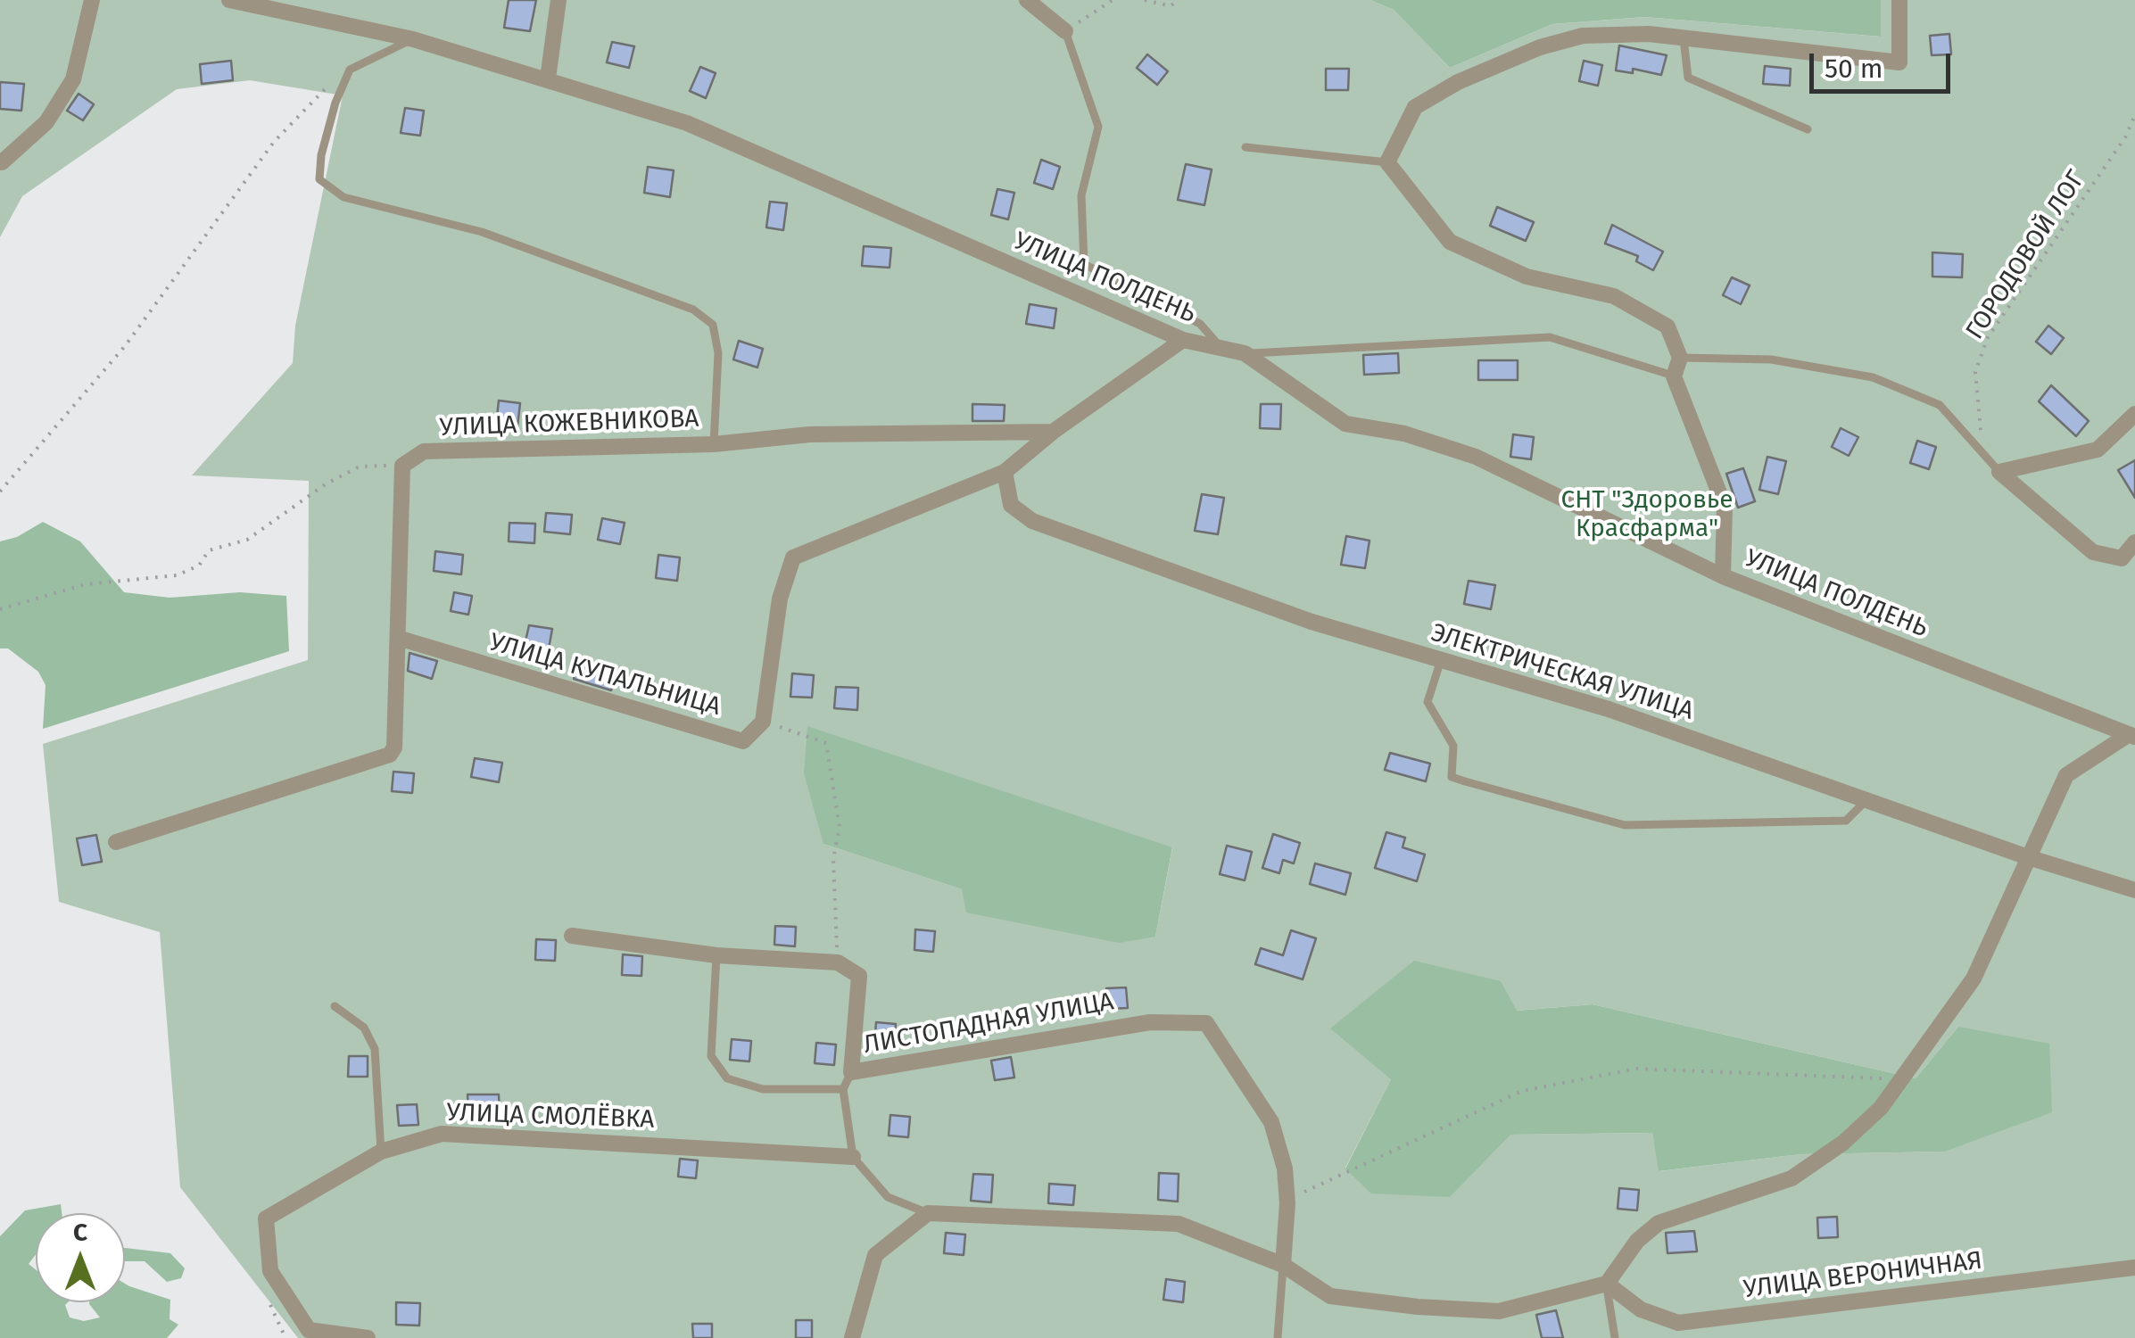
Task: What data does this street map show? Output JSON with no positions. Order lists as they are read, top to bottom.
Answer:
{
  "streets": {
    "street": [
      "УЛИЦА ПОЛДЕНЬ",
      "УЛИЦА КОЖЕВНИКОВА",
      "ЭЛЕКТРИЧЕСКАЯ УЛИЦА",
      "УЛИЦА КУПАЛЬНИЦА",
      "ЛИСТОПАДНАЯ УЛИЦА",
      "УЛИЦА СМОЛЁВКА",
      "УЛИЦА ВЕРОНИЧНАЯ"
    ],
    "path": ["ГОРОДОВОЙ ЛОГ"]
  },
  "parks": ["СНТ \"Здоровье Красфарма\""],
  "scale_bar": "50 m",
  "north": "top"
}
